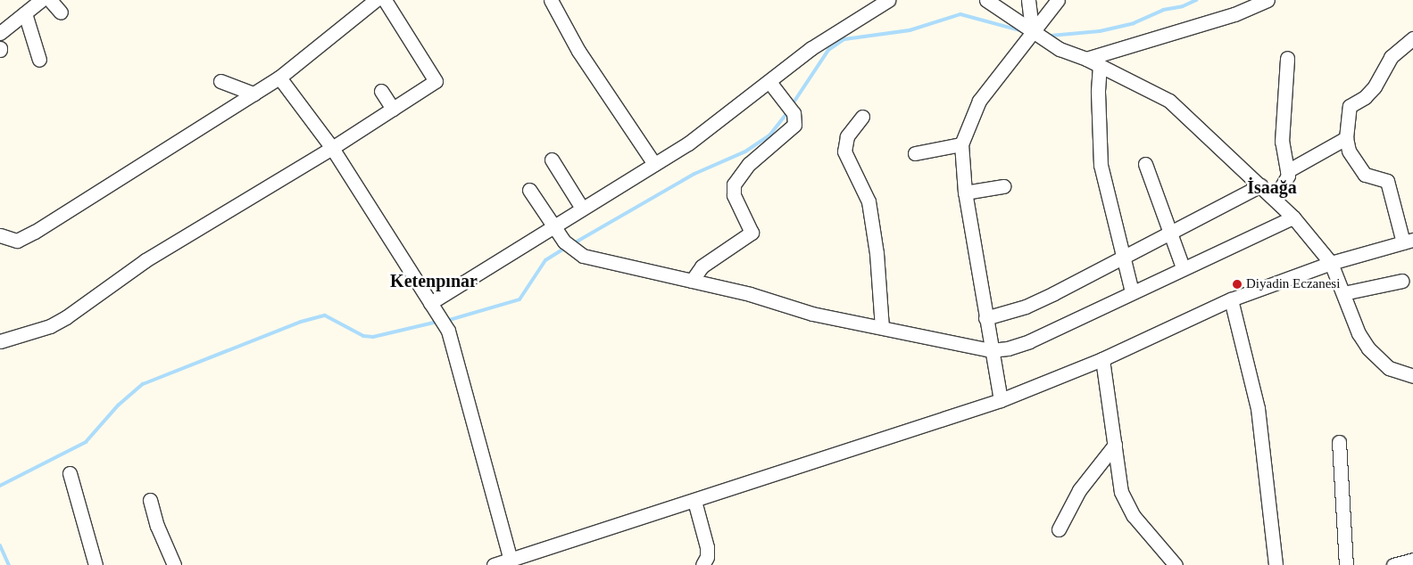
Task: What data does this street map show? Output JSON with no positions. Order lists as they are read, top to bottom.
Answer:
{
  "districts": ["İsaağa", "Ketenpınar"],
  "places": ["Diyadin Eczanesi"]
}
